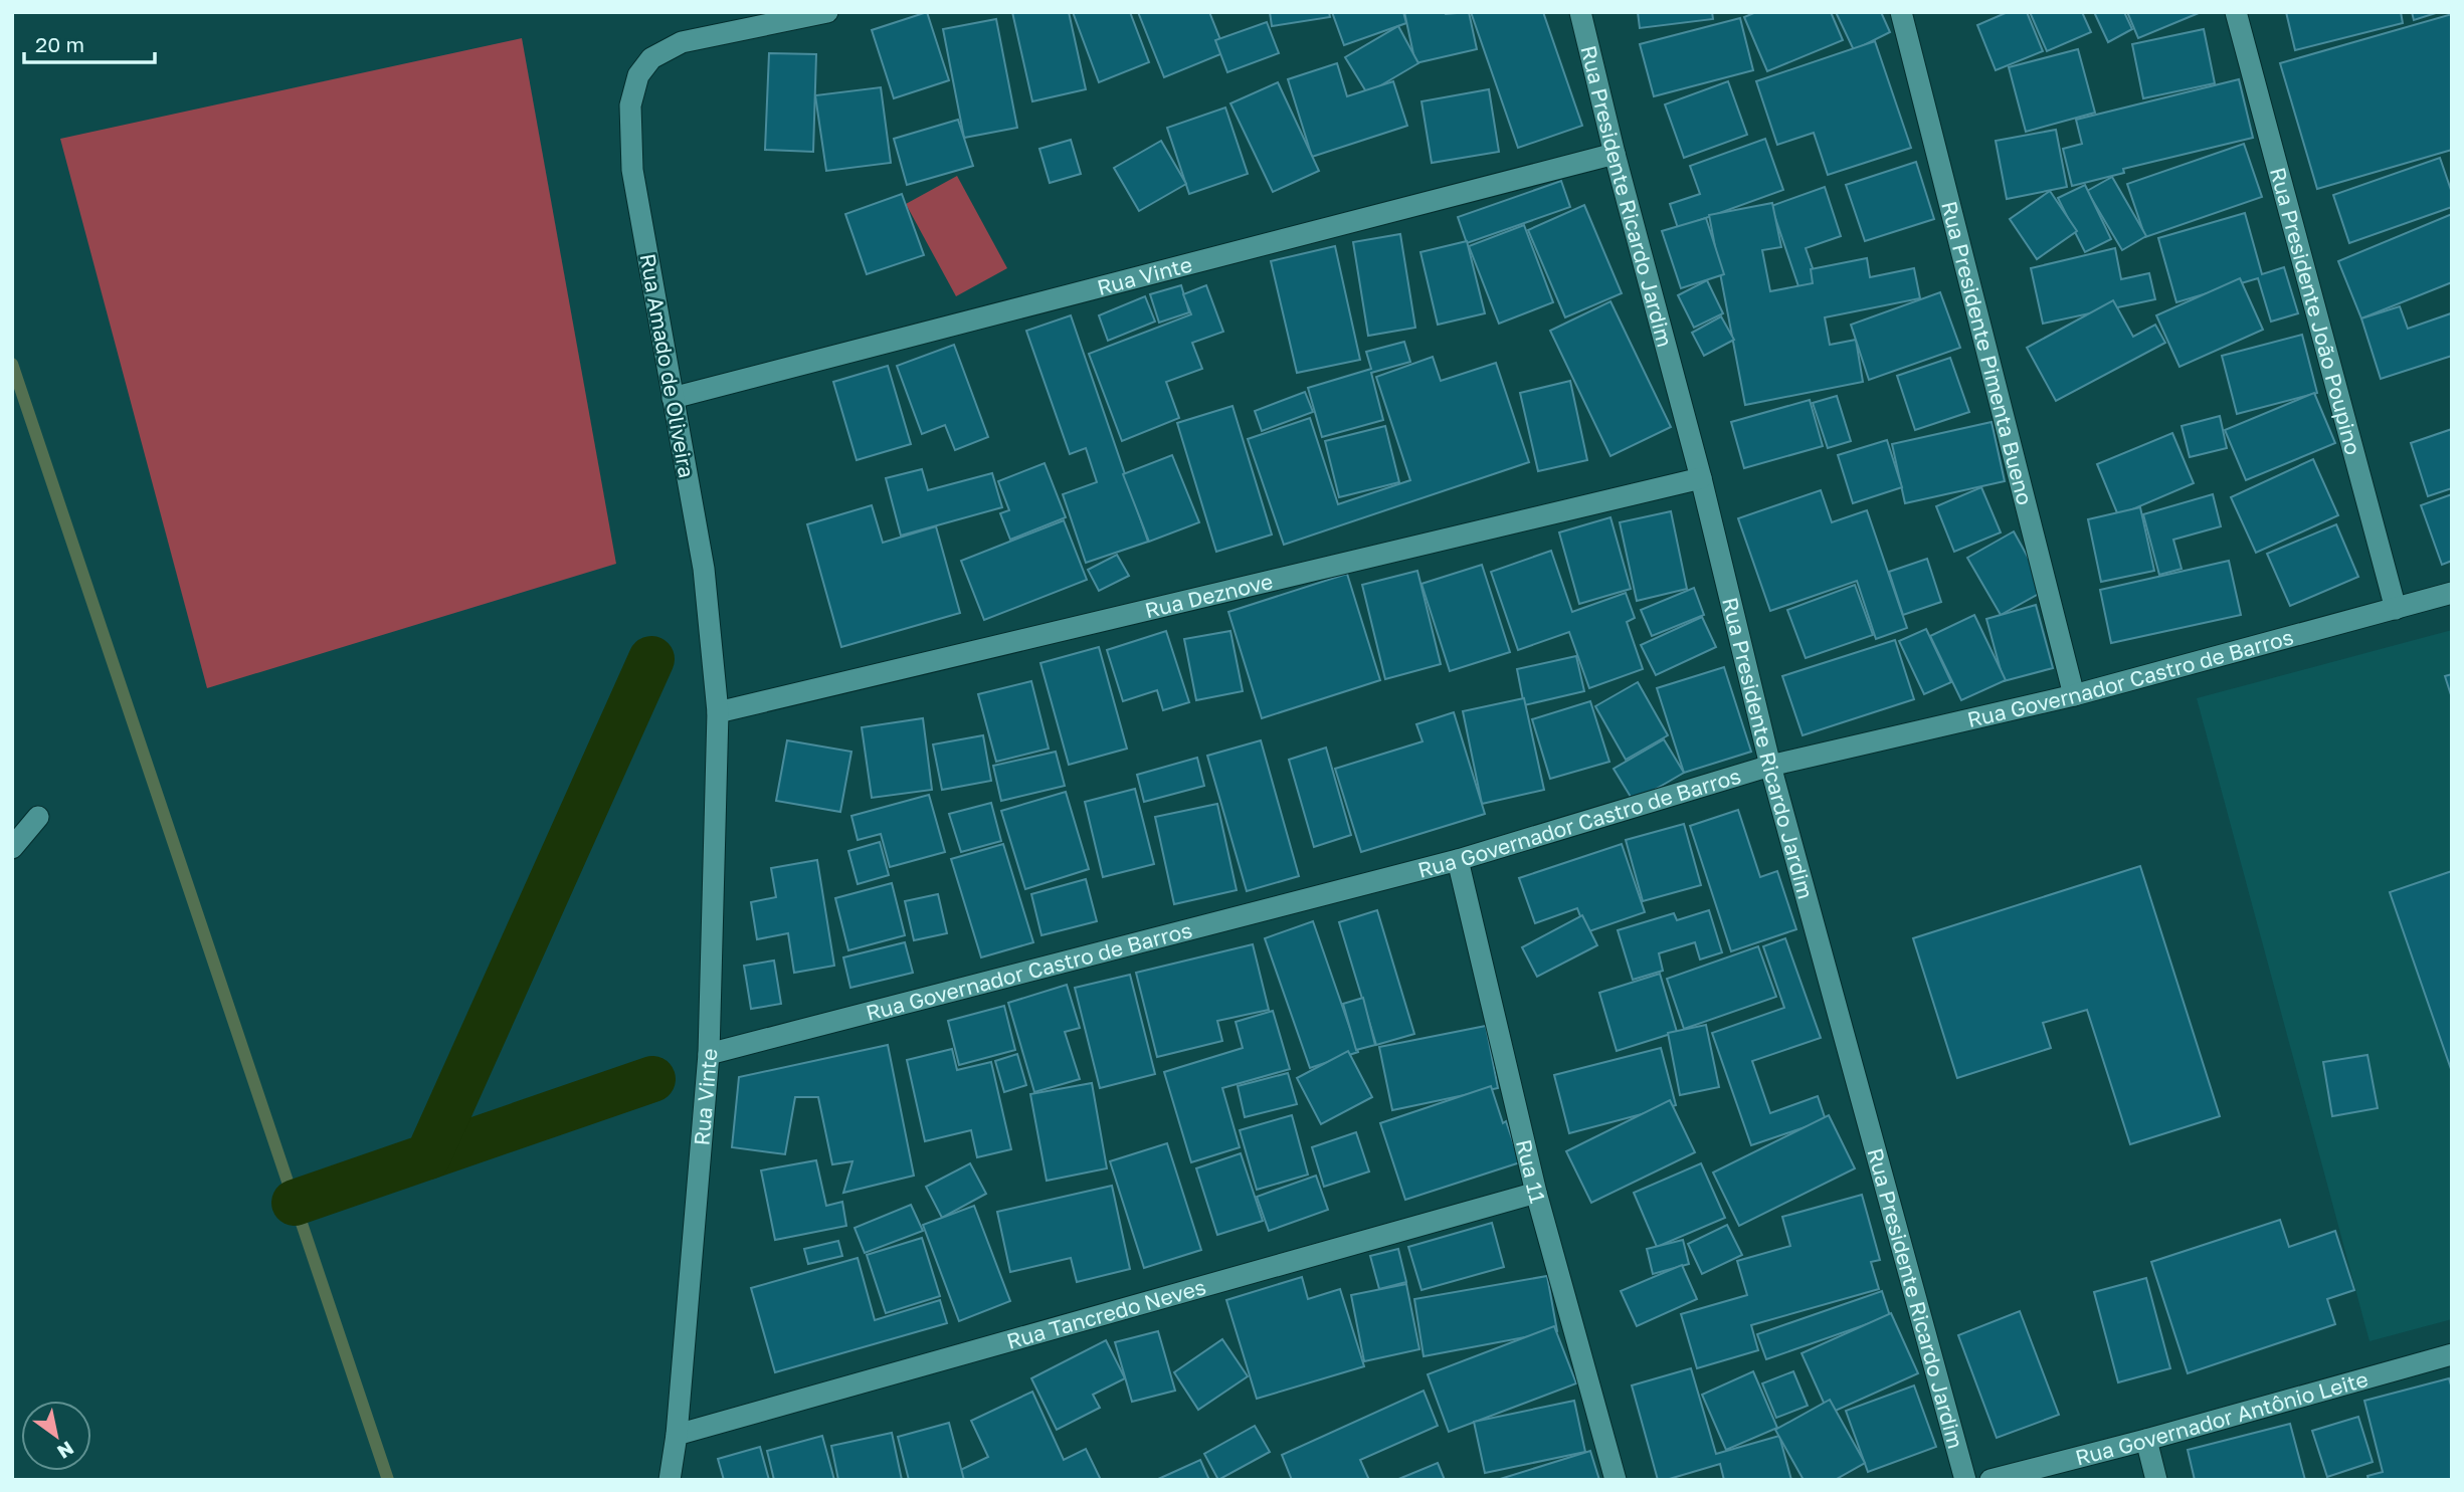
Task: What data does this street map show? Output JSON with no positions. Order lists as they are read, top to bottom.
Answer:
{
  "streets": {
    "street": [
      "Rua Presidente Ricardo Jardim",
      "Rua Vinte",
      "Rua Presidente João Poupino",
      "Rua Presidente Pimenta Bueno",
      "Rua Amado de Oliveira",
      "Rua Deznove",
      "Rua Governador Castro de Barros",
      "Rua 11",
      "Rua Tancredo Neves",
      "Rua Governador Antônio Leite"
    ]
  },
  "crossings": [
    ["Rua Presidente Ricardo Jardim", "Rua Vinte"],
    ["Rua Presidente Ricardo Jardim", "Rua Deznove"],
    ["Rua Presidente Ricardo Jardim", "Rua Governador Castro de Barros"],
    ["Rua Vinte", "Rua Amado de Oliveira"],
    ["Rua Vinte", "Rua Deznove"],
    ["Rua Vinte", "Rua Governador Castro de Barros"],
    ["Rua Vinte", "Rua Tancredo Neves"],
    ["Rua Presidente João Poupino", "Rua Governador Castro de Barros"],
    ["Rua Presidente Pimenta Bueno", "Rua Governador Castro de Barros"],
    ["Rua Amado de Oliveira", "Rua Deznove"],
    ["Rua Governador Castro de Barros", "Rua 11"],
    ["Rua 11", "Rua Tancredo Neves"]
  ],
  "scale_bar": "20 m",
  "north": "bottom right"
}
